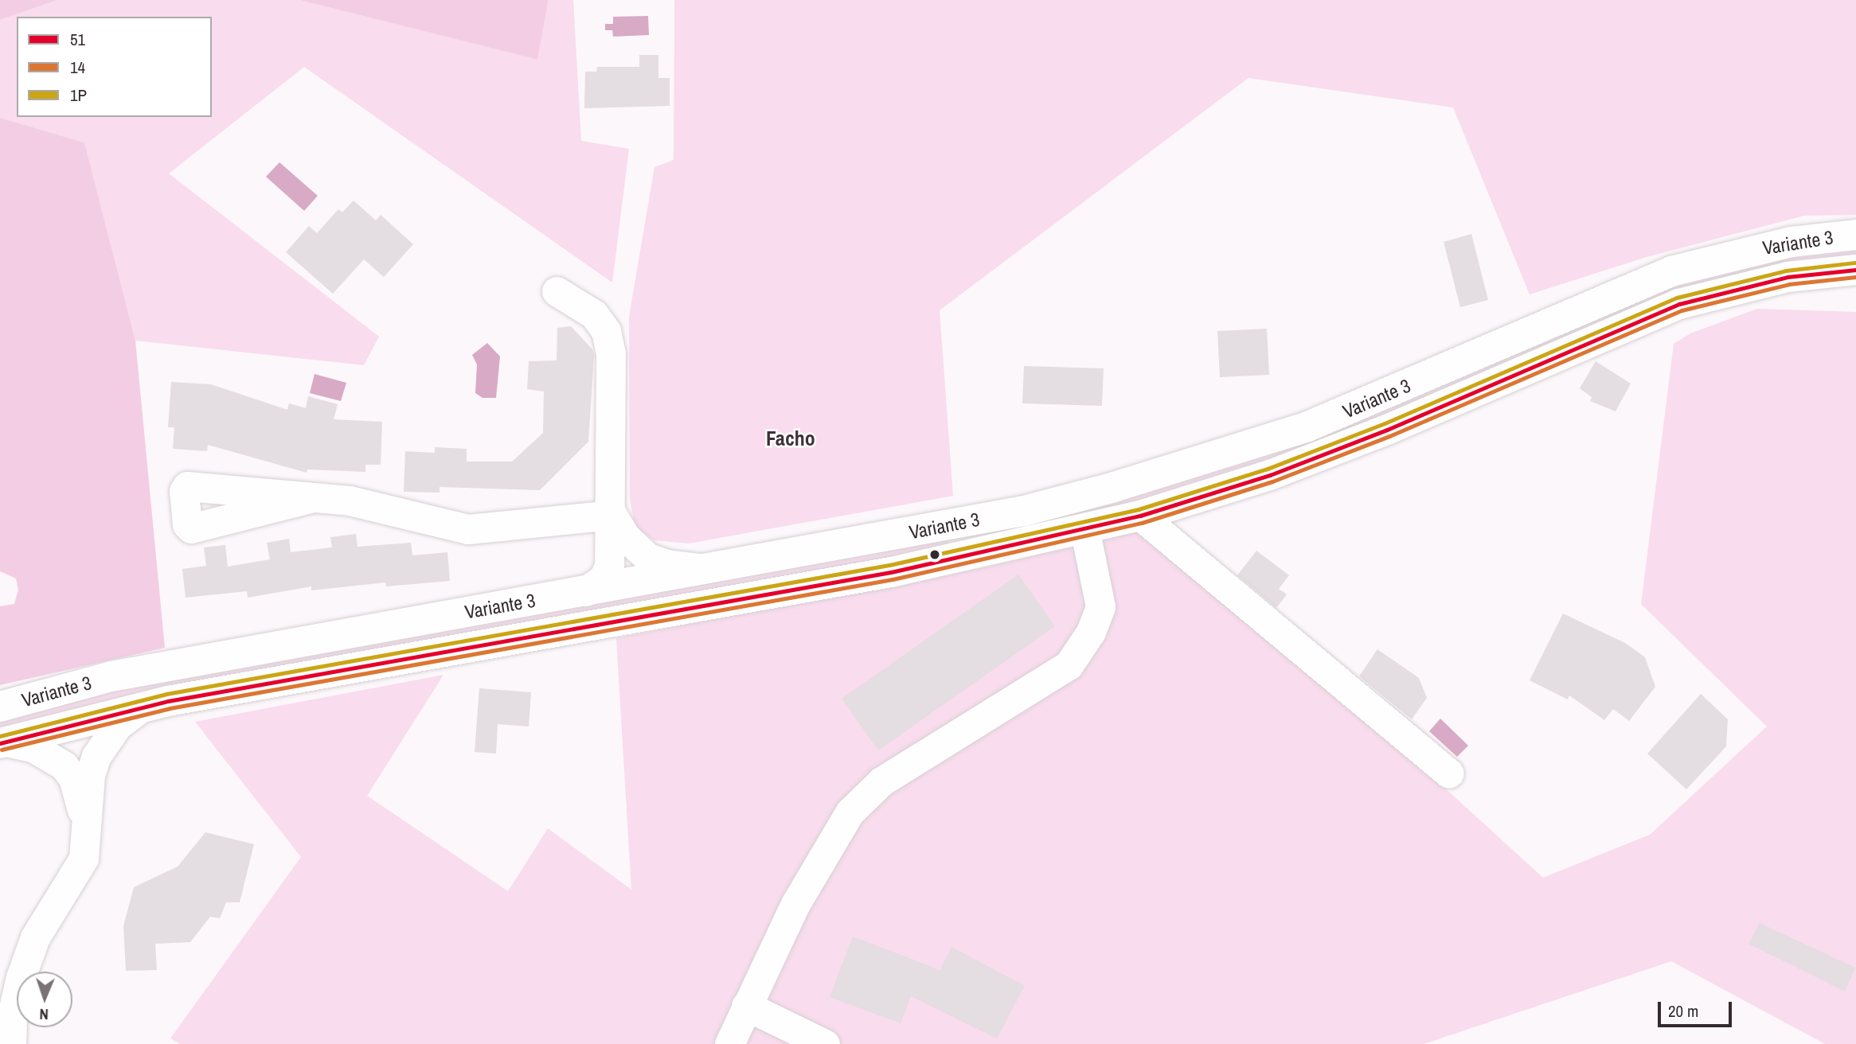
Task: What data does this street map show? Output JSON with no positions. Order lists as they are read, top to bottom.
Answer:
{
  "streets": {
    "main road": ["Variante 3"]
  },
  "districts": ["Facho"],
  "lines": ["transit line 1P", "transit line 51", "transit line 14"],
  "legend": ["51", "14", "1P"],
  "scale_bar": "20 m",
  "north": "bottom"
}
